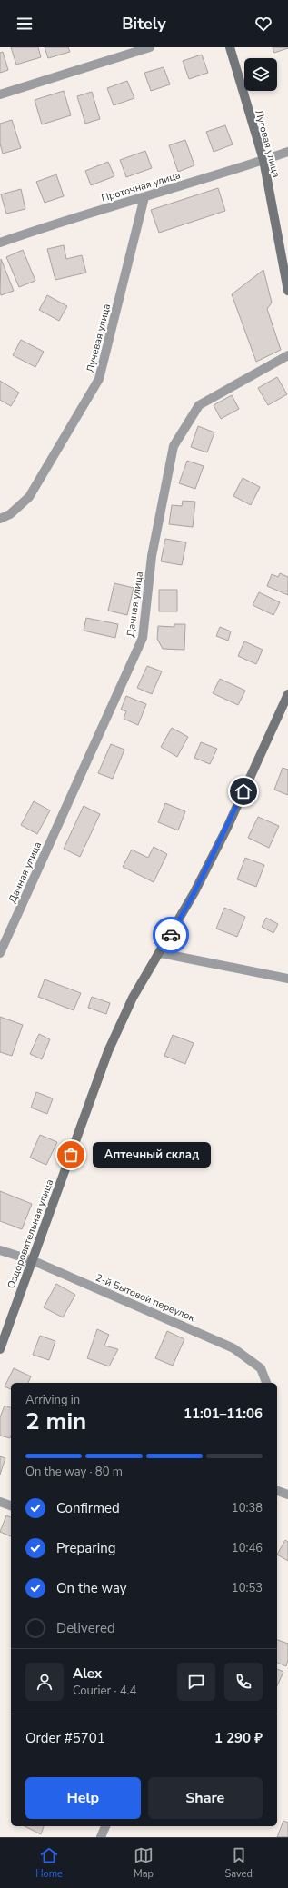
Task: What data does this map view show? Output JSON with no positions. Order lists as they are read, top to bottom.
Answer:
{
  "streets": {
    "street": [
      "Луговая улица",
      "Проточная улица",
      "Лучевая улица",
      "Дачная улица",
      "Оздоровительная улица",
      "2-й Бытовой переулок"
    ]
  },
  "crossings": [
    ["Луговая улица", "Проточная улица"],
    ["Проточная улица", "Лучевая улица"],
    ["Оздоровительная улица", "2-й Бытовой переулок"]
  ],
  "places": ["Аптечный склад"],
  "page": {
    "header": "Bitely",
    "bubble": "Аптечный склад",
    "heading": ["2 min", "Arriving in", "11:01–11:06"],
    "panel": [
      "Alex",
      "Courier · 4.4",
      "Order #5701",
      "1 290 ₽"
    ],
    "bar": "On the way · 80 m",
    "list": [
      ["Confirmed", "10:38"],
      ["Preparing", "10:46"],
      ["On the way", "10:53"],
      "Delivered"
    ],
    "buttons": ["Help", "Share"],
    "tabs": ["Home", "Map", "Saved"]
  }
}
